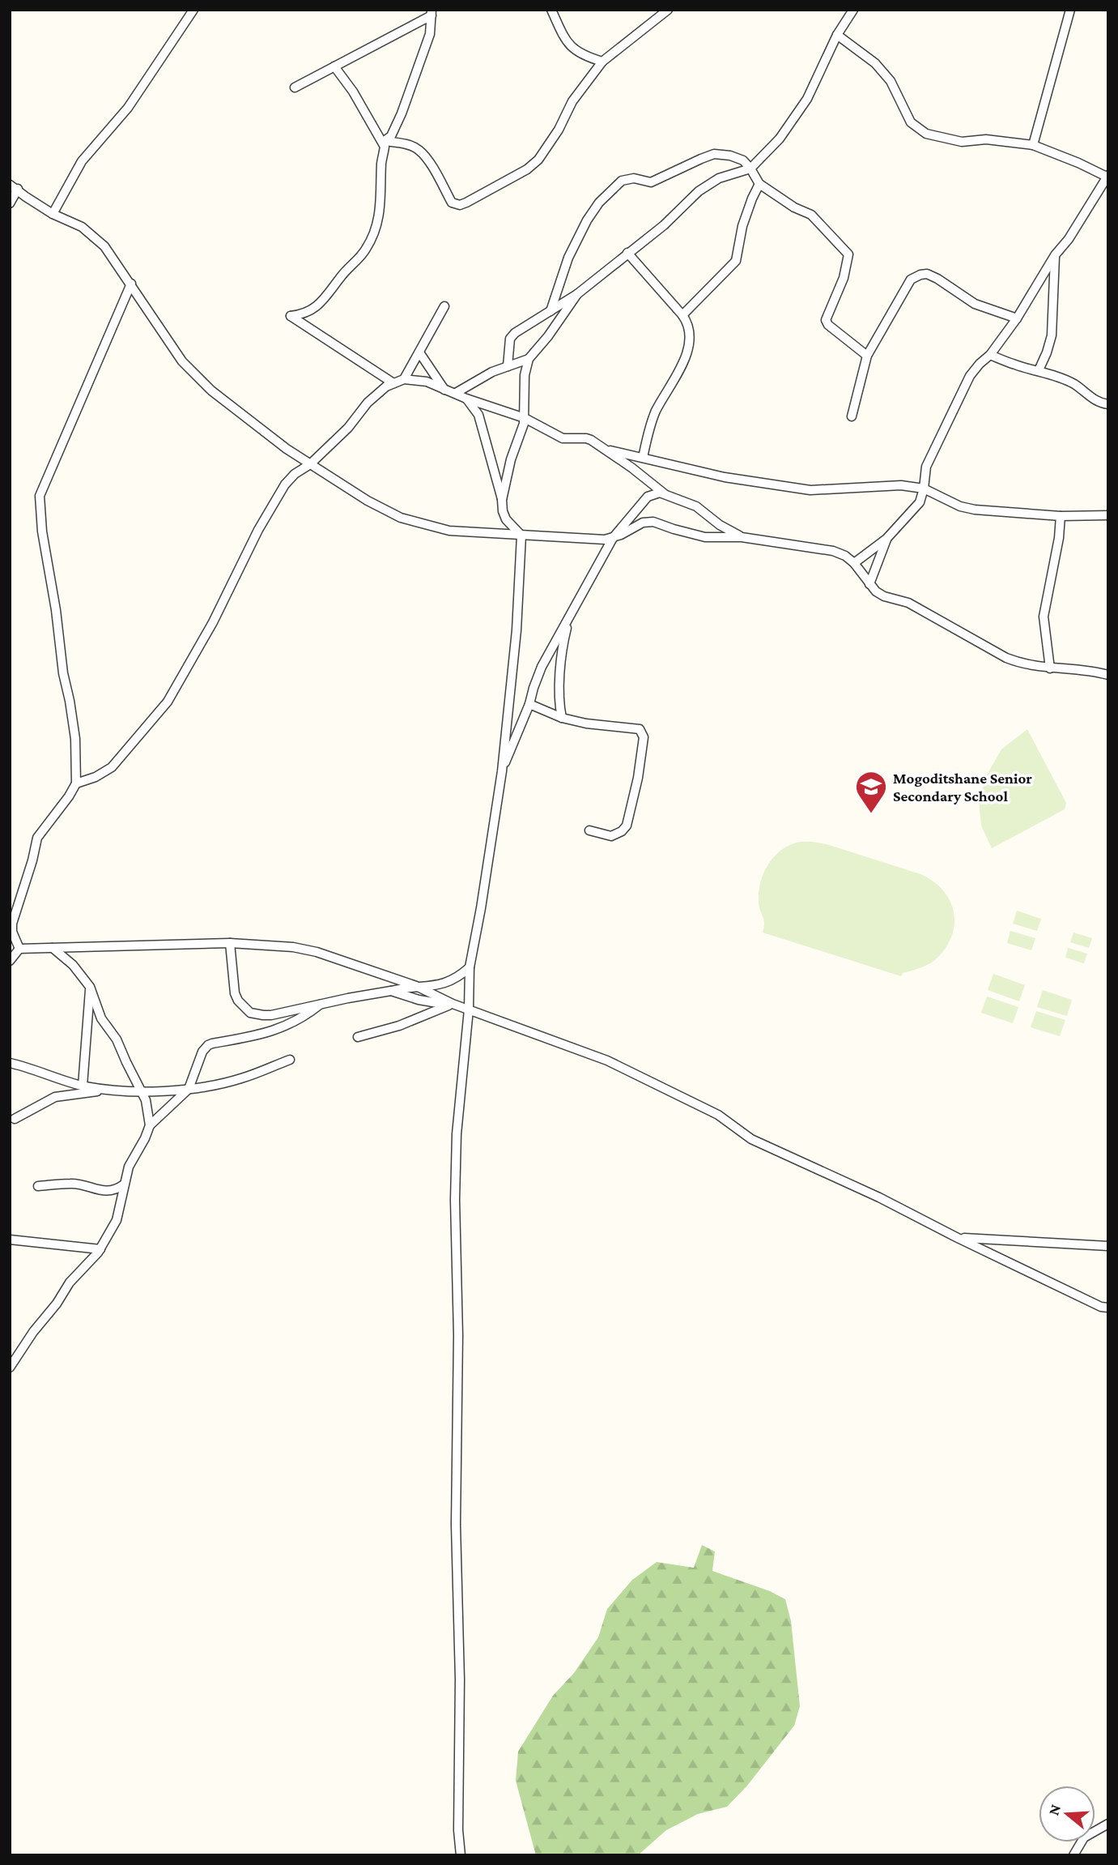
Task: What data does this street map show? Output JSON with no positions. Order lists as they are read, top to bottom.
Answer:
{
  "places": {
    "school or university": ["Mogoditshane Senior Secondary School"]
  },
  "north": "left"
}
